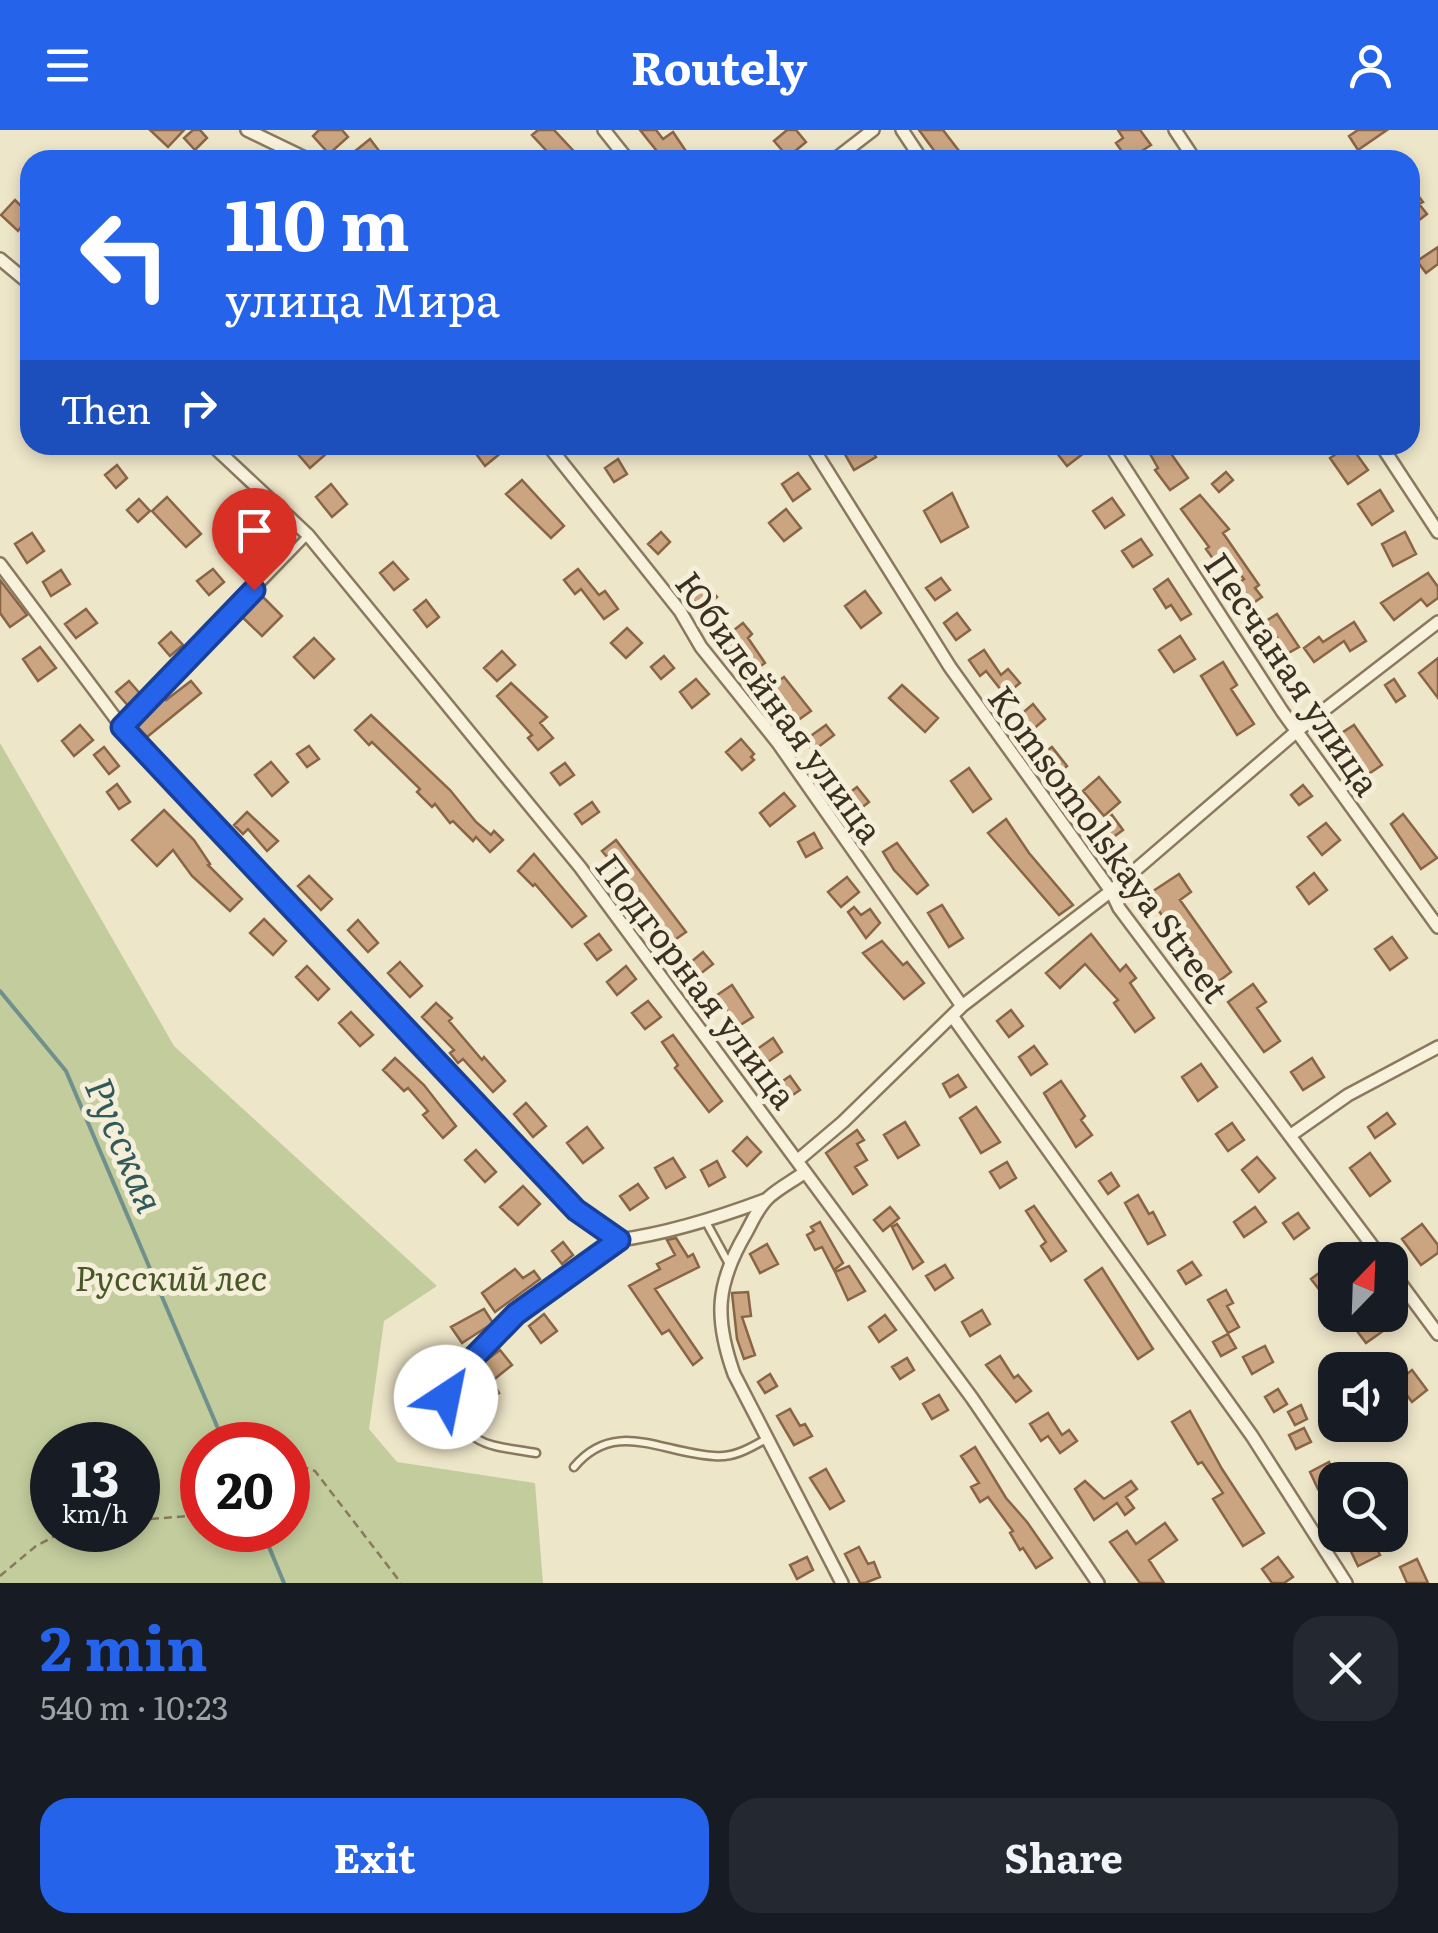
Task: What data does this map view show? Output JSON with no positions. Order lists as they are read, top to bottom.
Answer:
{
  "streets": {
    "street": [
      "Песчаная улица",
      "Юбилейная улица",
      "Komsomolskaya Street",
      "Подгорная улица"
    ]
  },
  "water": ["Русская"],
  "parks": ["Русский лес"],
  "north": "top right",
  "page": {
    "header": "Routely",
    "turn": ["110 m", "улица Мира"],
    "then": "Then",
    "speed": "13 km/h",
    "limit": "20",
    "heading": ["2 min", "540 m · 10:23"],
    "buttons": ["Exit", "Share"]
  }
}
